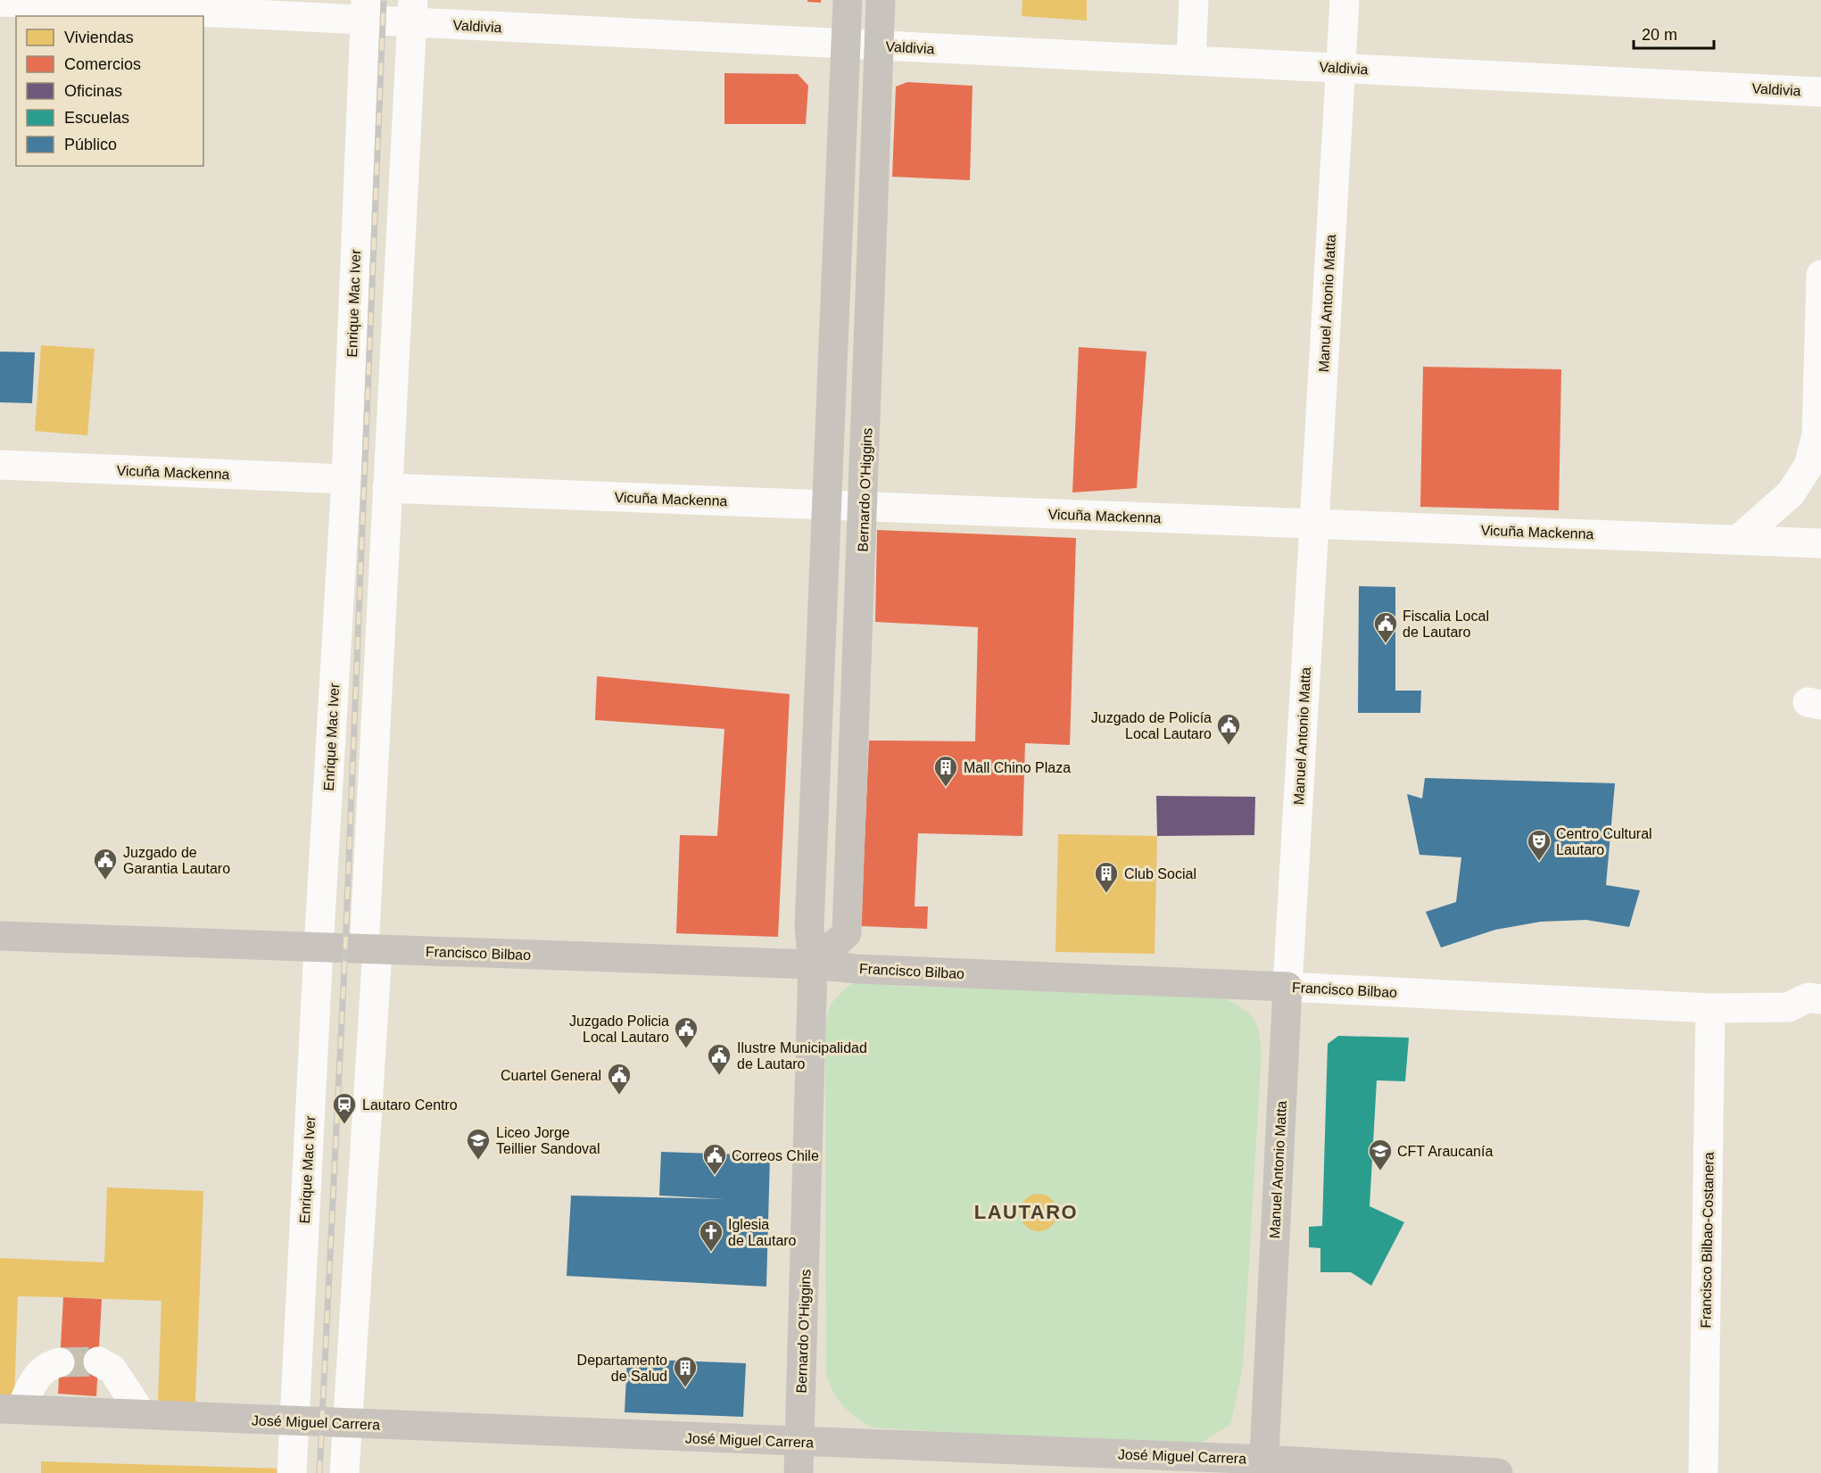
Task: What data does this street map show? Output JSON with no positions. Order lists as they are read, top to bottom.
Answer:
{
  "streets": {
    "main road": [
      "Manuel Antonio Matta",
      "Bernardo O'Higgins",
      "Francisco Bilbao",
      "José Miguel Carrera"
    ],
    "street": [
      "Valdivia",
      "Enrique Mac Iver",
      "Vicuña Mackenna",
      "Francisco Bilbao-Costanera"
    ]
  },
  "crossings": [
    ["Valdivia", "Enrique Mac Iver"],
    ["Valdivia", "Manuel Antonio Matta"],
    ["Valdivia", "Bernardo O'Higgins"],
    ["Enrique Mac Iver", "Vicuña Mackenna"],
    ["Enrique Mac Iver", "Francisco Bilbao"],
    ["Enrique Mac Iver", "José Miguel Carrera"],
    ["Manuel Antonio Matta", "Vicuña Mackenna"],
    ["Manuel Antonio Matta", "Francisco Bilbao"],
    ["Manuel Antonio Matta", "José Miguel Carrera"],
    ["Vicuña Mackenna", "Bernardo O'Higgins"],
    ["Bernardo O'Higgins", "Francisco Bilbao"],
    ["Bernardo O'Higgins", "José Miguel Carrera"],
    ["Francisco Bilbao", "Francisco Bilbao-Costanera"]
  ],
  "districts": ["LAUTARO"],
  "places": {
    "public building": [
      "Fiscalia Local de Lautaro",
      "Juzgado de Policía Local Lautaro",
      "Juzgado de Garantia Lautaro",
      "Juzgado Policia Local Lautaro",
      "Ilustre Municipalidad de Lautaro",
      "Cuartel General",
      "Correos Chile"
    ],
    "building": ["Mall Chino Plaza", "Club Social", "Departamento de Salud"],
    "theatre": ["Centro Cultural Lautaro"],
    "station": ["Lautaro Centro"],
    "school or university": ["Liceo Jorge Teillier Sandoval", "CFT Araucanía"],
    "church": ["Iglesia de Lautaro"]
  },
  "legend": [
    "Viviendas",
    "Comercios",
    "Oficinas",
    "Escuelas",
    "Público"
  ],
  "scale_bar": "20 m"
}
